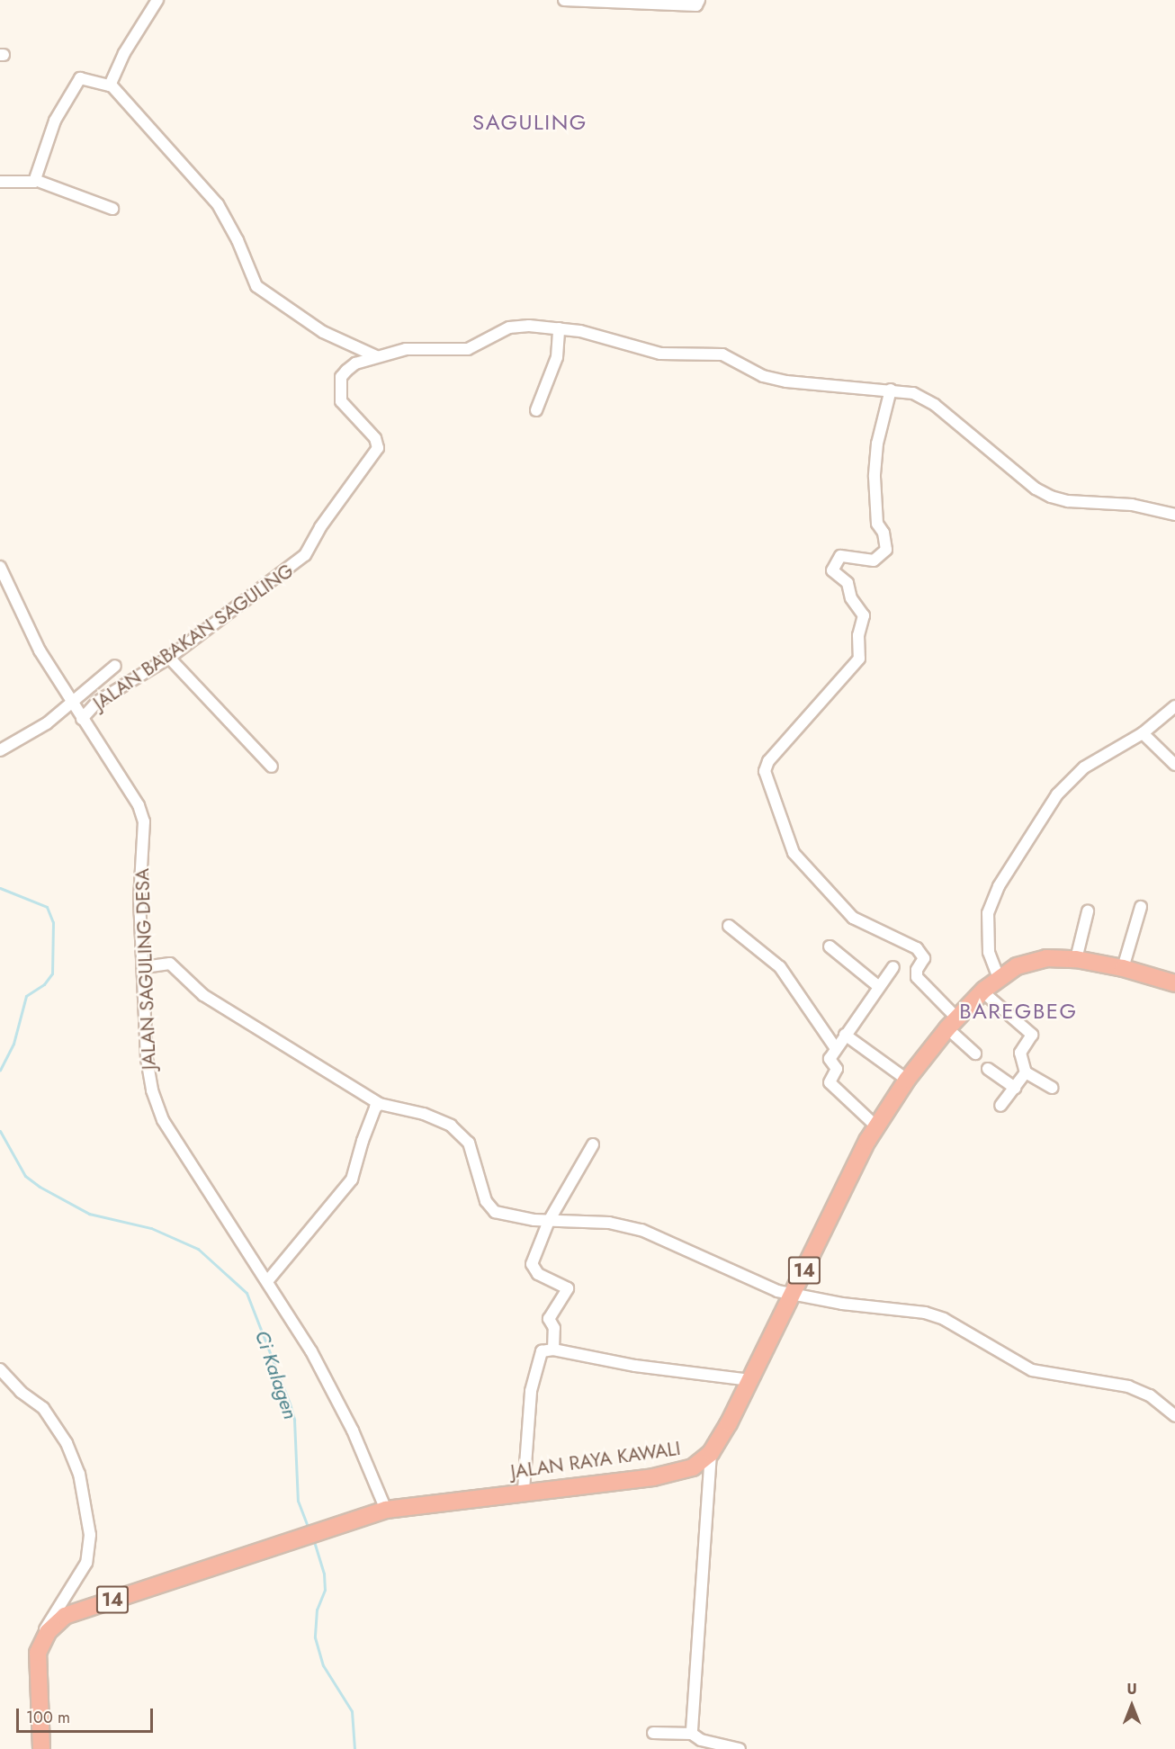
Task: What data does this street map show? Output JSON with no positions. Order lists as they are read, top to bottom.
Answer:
{
  "streets": {
    "highway": ["14", "JALAN RAYA KAWALI"],
    "street": ["JALAN BABAKAN SAGULING", "JALAN SAGULING DESA"]
  },
  "crossings": [
    ["JALAN BABAKAN SAGULING", "JALAN SAGULING DESA"],
    ["JALAN SAGULING DESA", "14"],
    ["JALAN SAGULING DESA", "JALAN RAYA KAWALI"],
    ["14", "JALAN RAYA KAWALI"]
  ],
  "districts": ["SAGULING", "BAREGBEG"],
  "water": ["Ci Kalagen"],
  "scale_bar": "100 m",
  "north": "top"
}
